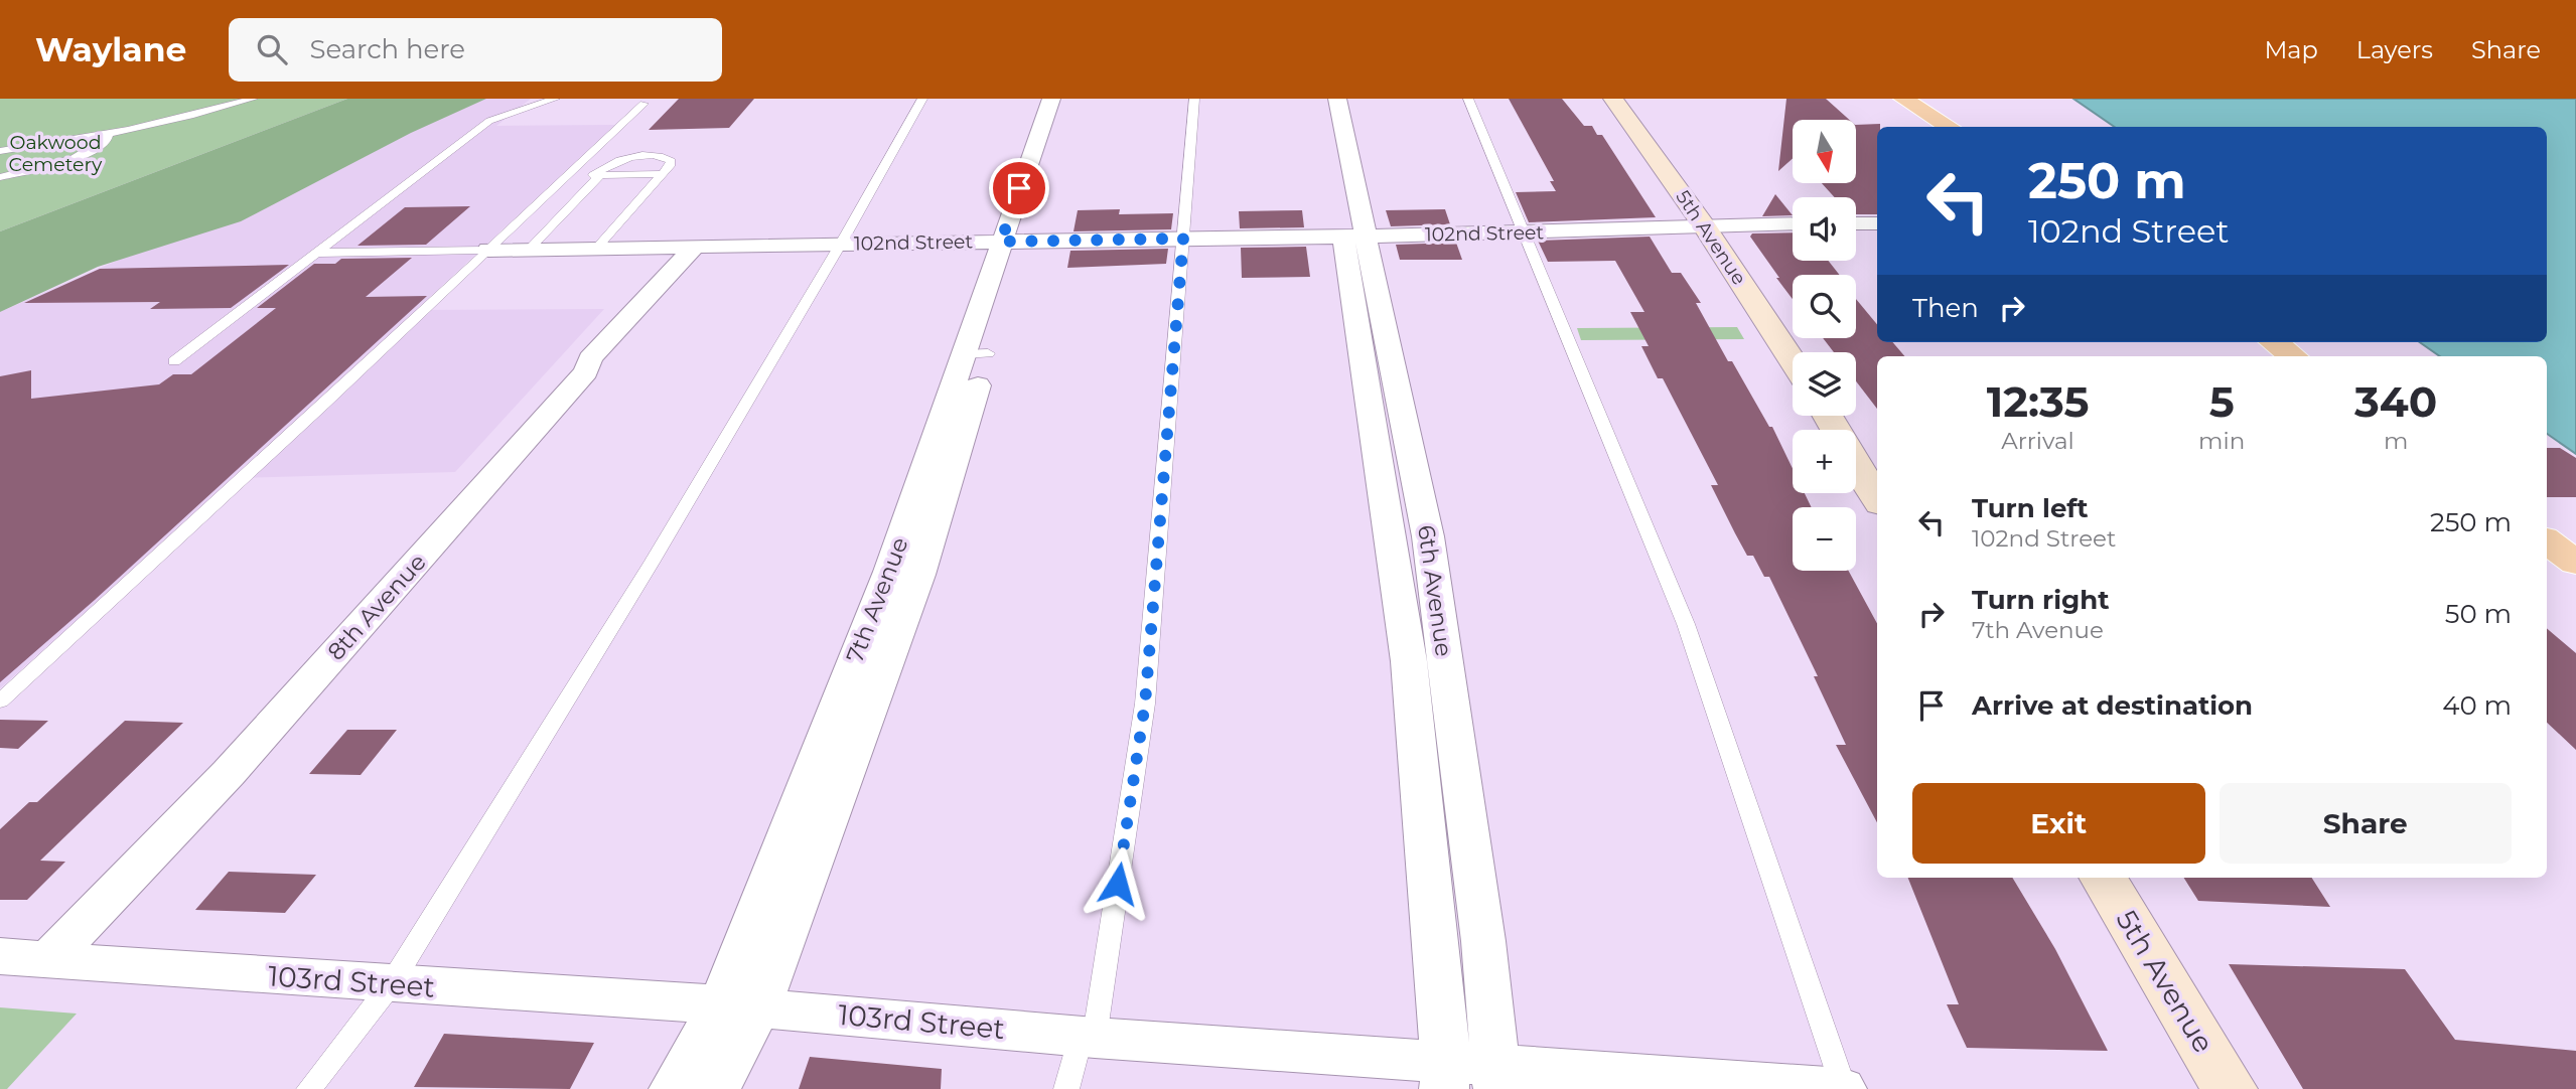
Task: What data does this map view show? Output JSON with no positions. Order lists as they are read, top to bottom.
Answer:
{
  "streets": {
    "street": [
      "102nd Street",
      "5th Avenue",
      "6th Avenue",
      "7th Avenue",
      "8th Avenue",
      "103rd Street"
    ]
  },
  "crossings": [
    ["102nd Street", "5th Avenue"],
    ["102nd Street", "6th Avenue"],
    ["102nd Street", "7th Avenue"],
    ["102nd Street", "8th Avenue"],
    ["6th Avenue", "103rd Street"],
    ["7th Avenue", "103rd Street"],
    ["8th Avenue", "103rd Street"]
  ],
  "parks": ["Oakwood Cemetery"],
  "north": "bottom",
  "page": {
    "header": "Waylane",
    "search": "Search here",
    "nav": ["Map", "Layers", "Share"],
    "map_buttons": ["+", "−"],
    "turn": ["250 m", "102nd Street"],
    "then": "Then",
    "eta": [
      "12:35",
      "Arrival",
      "5",
      "min",
      "340",
      "m"
    ],
    "list": [
      {
        "name": "Turn left",
        "note": "102nd Street",
        "value": "250 m"
      },
      {
        "name": "Turn right",
        "note": "7th Avenue",
        "value": "50 m"
      },
      {
        "name": "Arrive at destination",
        "value": "40 m"
      }
    ],
    "buttons": ["Exit", "Share"]
  }
}
